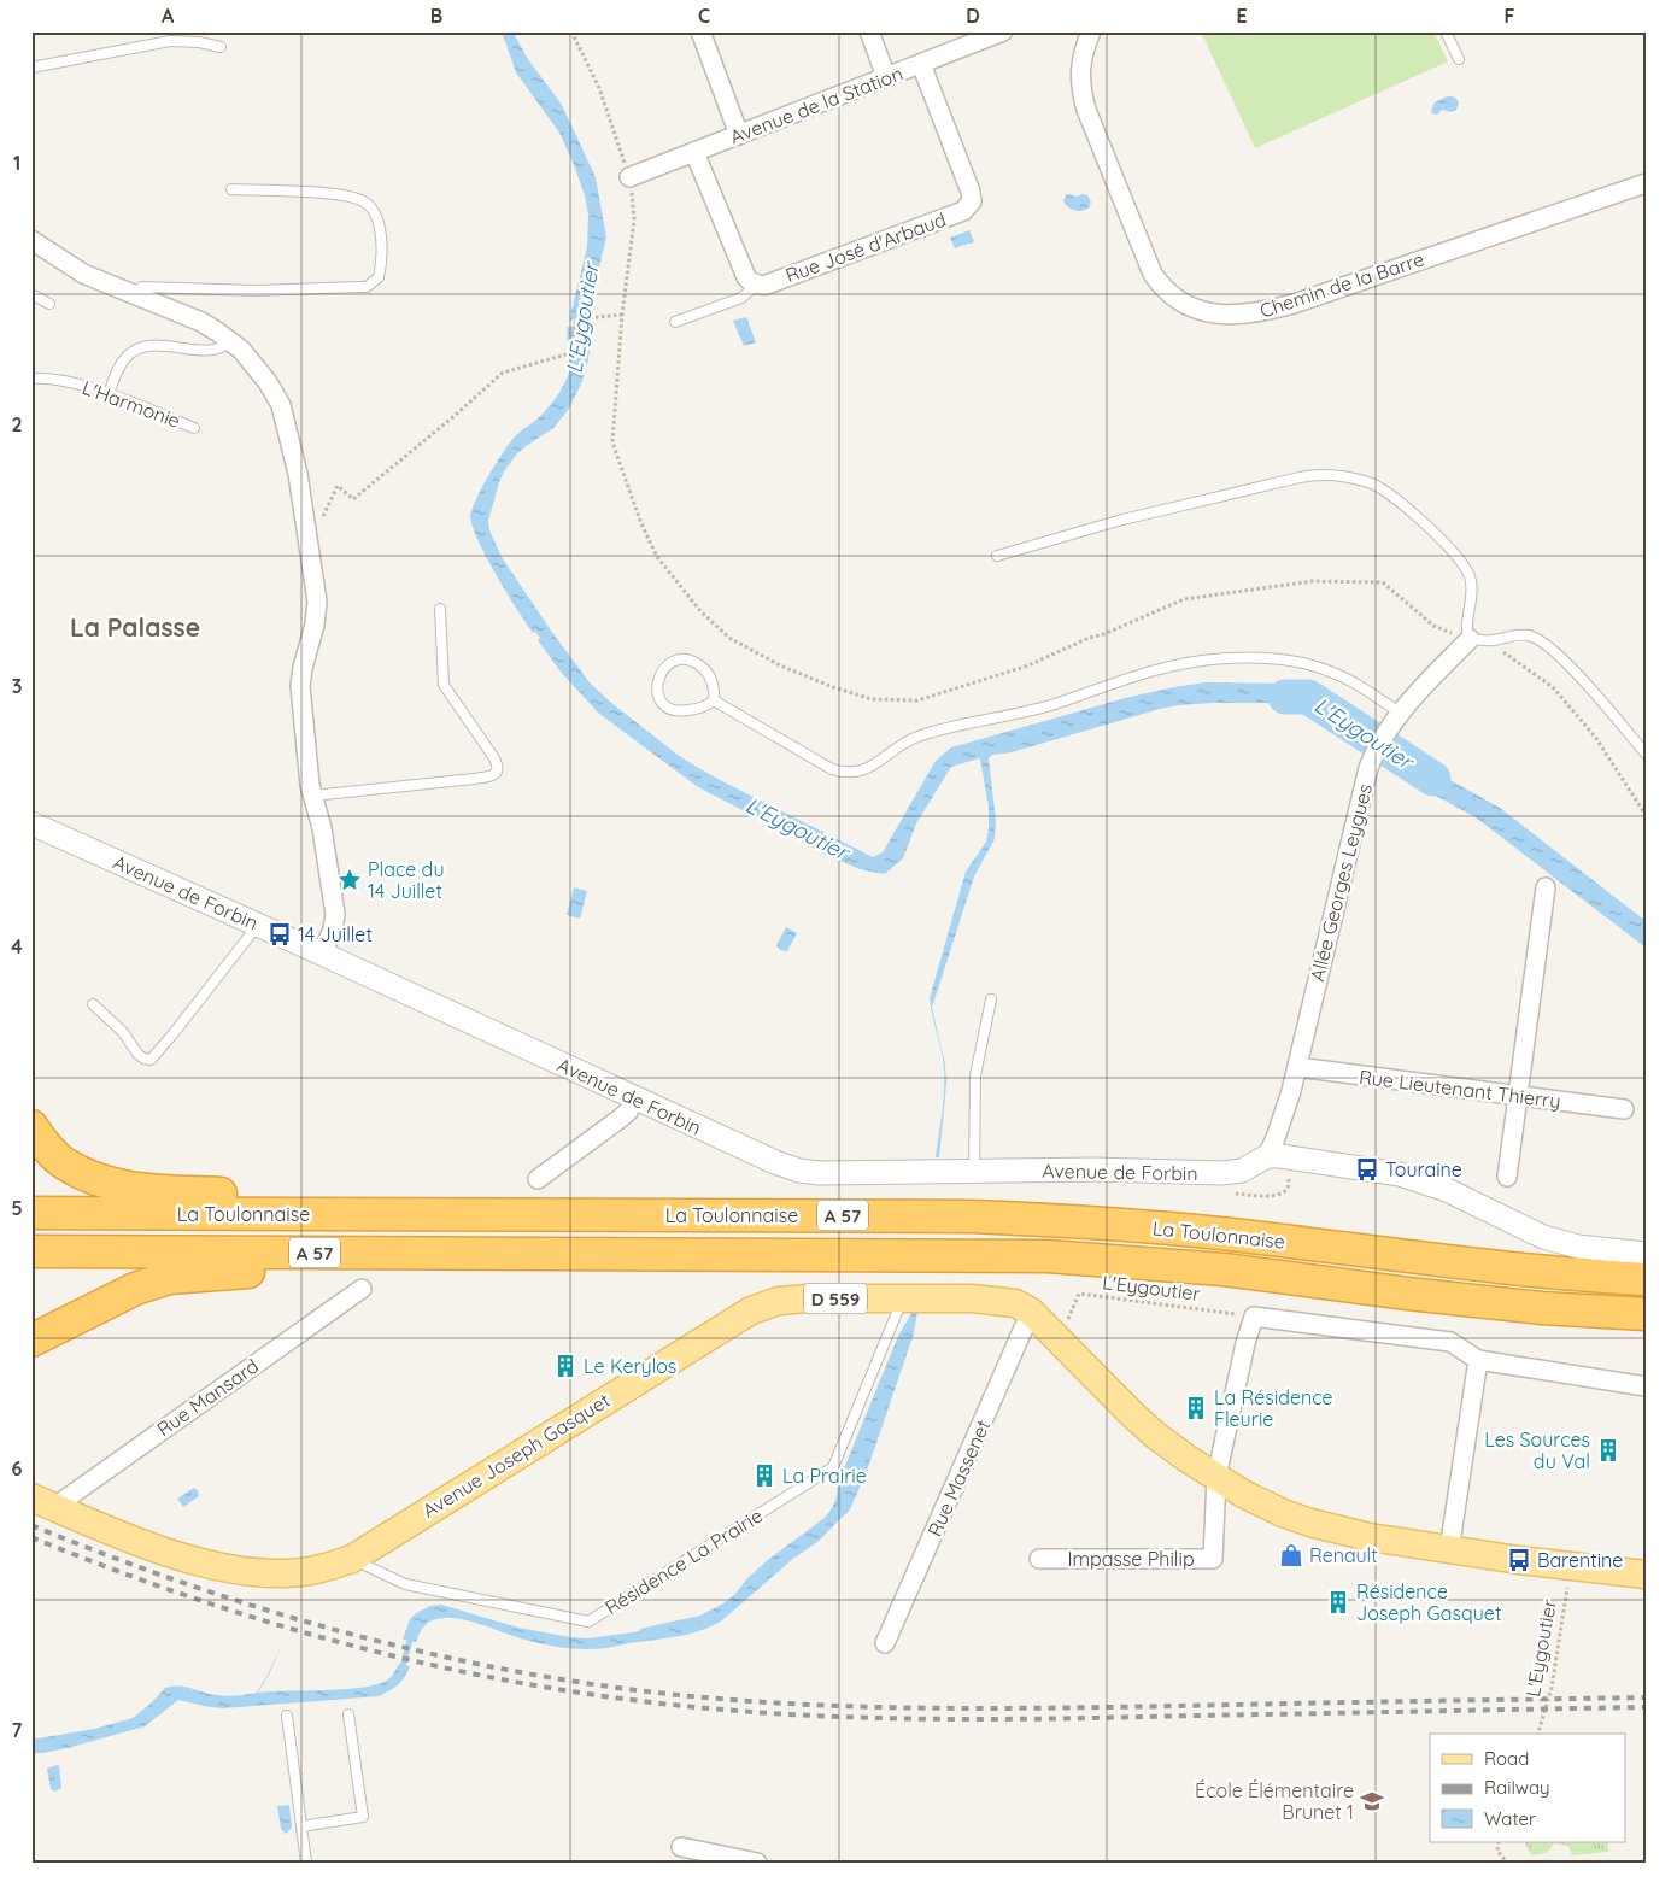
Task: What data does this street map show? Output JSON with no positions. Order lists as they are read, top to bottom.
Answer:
{
  "streets": {
    "highway": ["La Toulonnaise", "A 57"],
    "main road": ["D 559", "Avenue Joseph Gasquet"],
    "street": [
      "Avenue de la Station",
      "Rue José d'Arbaud",
      "Chemin de la Barre",
      "Allée Georges Leygues",
      "Avenue de Forbin",
      "Rue Lieutenant Thierry",
      "Rue Mansard",
      "Rue Massenet",
      "Impasse Philip"
    ],
    "lane": ["L'Harmonie", "Résidence La Prairie"],
    "path": ["L'Eygoutier"]
  },
  "crossings": [
    ["Avenue de la Station", "Rue José d'Arbaud"],
    ["Allée Georges Leygues", "Avenue de Forbin"],
    ["Allée Georges Leygues", "Rue Lieutenant Thierry"],
    ["L'Eygoutier", "Avenue Joseph Gasquet"],
    ["Rue Mansard", "Avenue Joseph Gasquet"],
    ["Avenue Joseph Gasquet", "Rue Massenet"],
    ["Avenue Joseph Gasquet", "Impasse Philip"],
    ["Avenue Joseph Gasquet", "Résidence La Prairie"]
  ],
  "districts": ["La Palasse"],
  "water": ["L'Eygoutier"],
  "places": {
    "place": ["Place du 14 Juillet"],
    "bus stop": ["14 Juillet", "Touraine", "Barentine"],
    "building": [
      "Le Kerylos",
      "La Résidence Fleurie",
      "Les Sources du Val",
      "La Prairie",
      "Résidence Joseph Gasquet"
    ],
    "shop": ["Renault"],
    "school or university": ["École Élémentaire Brunet 1"]
  },
  "legend": ["Road", "Railway", "Water"],
  "grid": {
    "columns": [
      "A",
      "B",
      "C",
      "D",
      "E",
      "F"
    ],
    "rows": [
      "1",
      "2",
      "3",
      "4",
      "5",
      "6",
      "7"
    ]
  }
}
